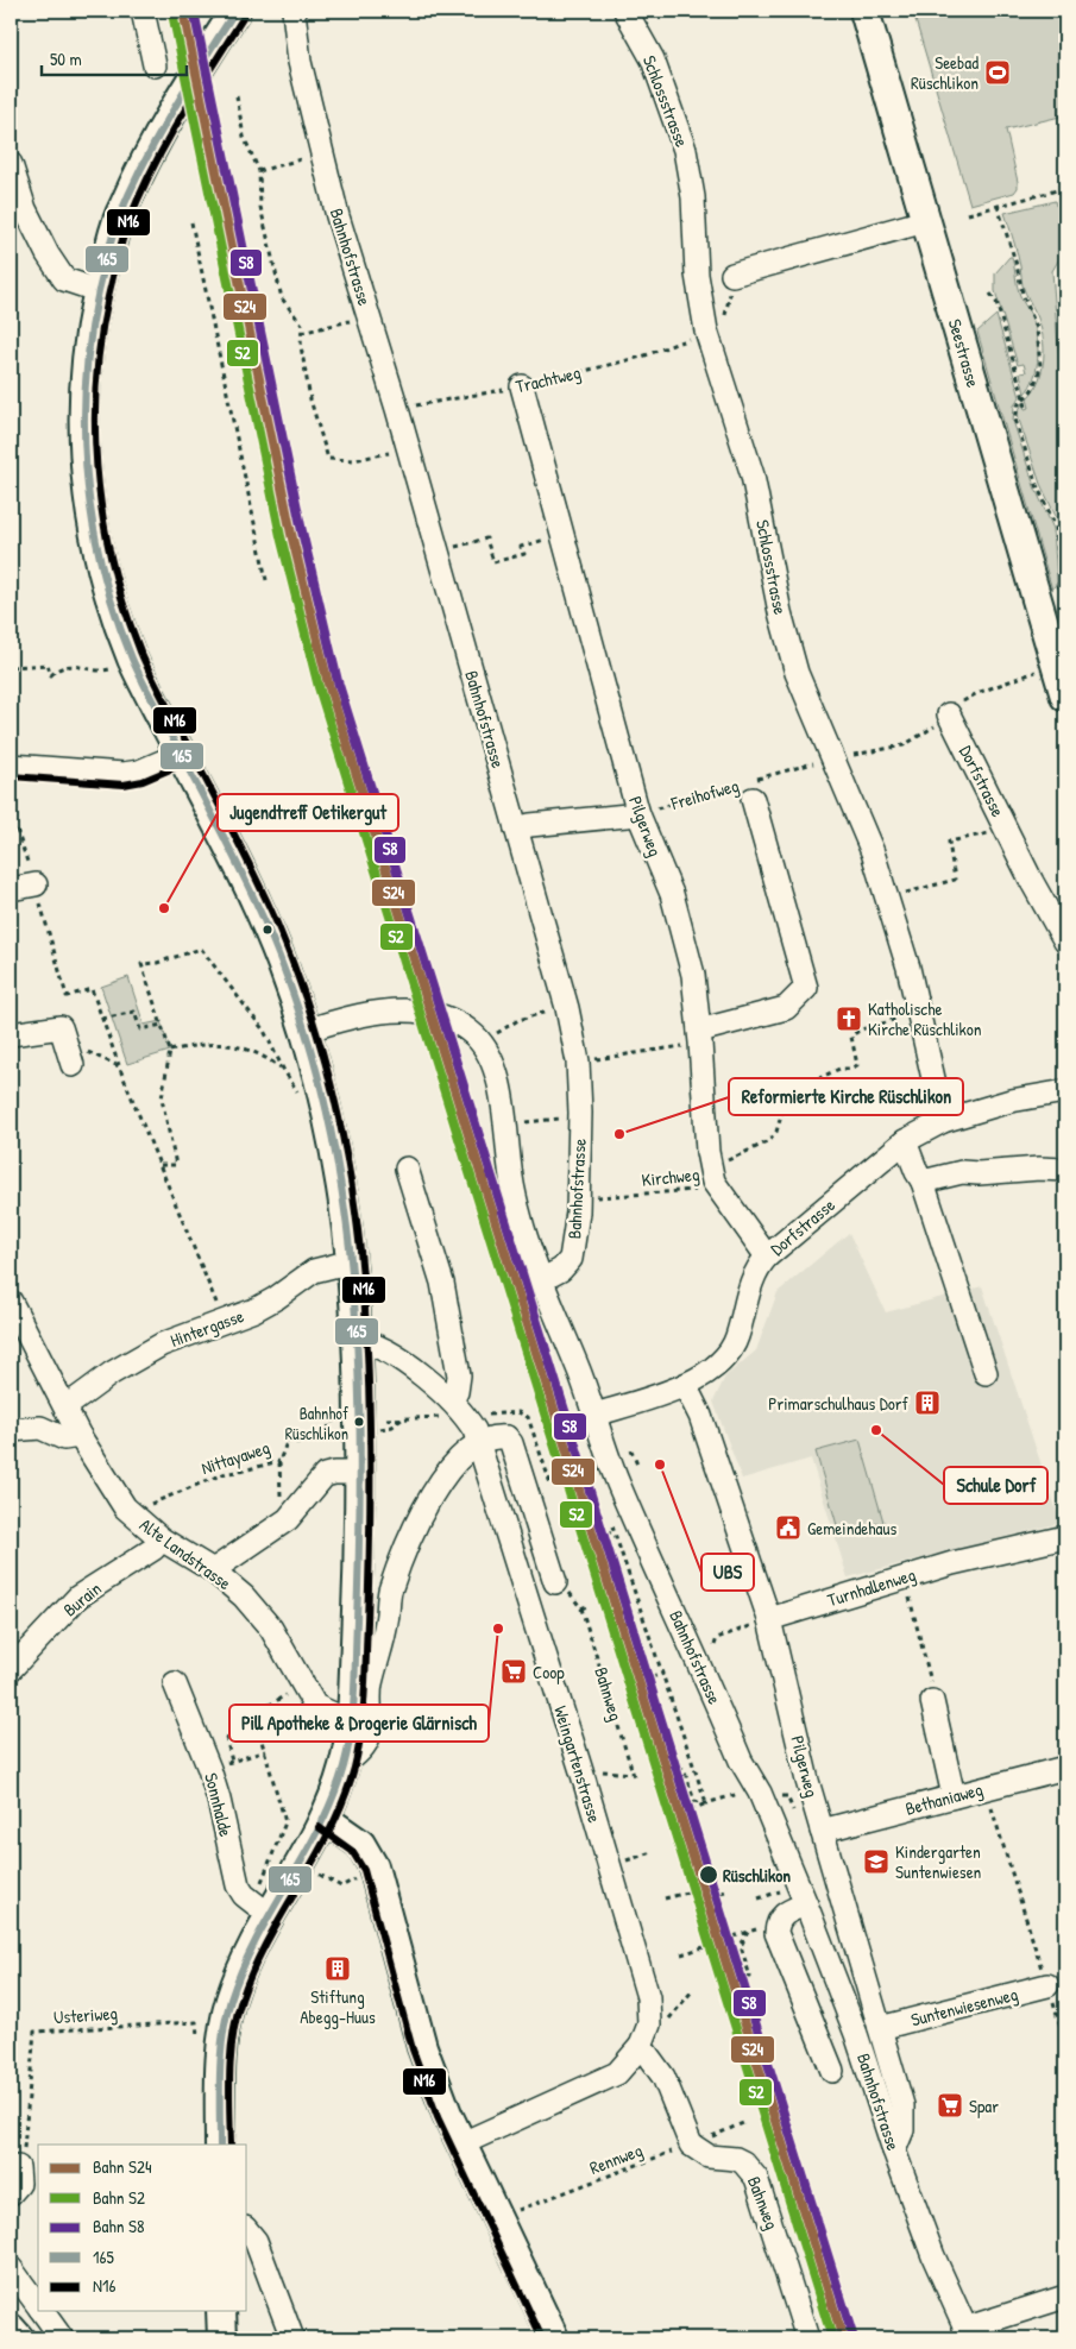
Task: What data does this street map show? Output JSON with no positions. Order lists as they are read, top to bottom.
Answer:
{
  "streets": {
    "main road": ["Seestrasse"],
    "street": [
      "Schlossstrasse",
      "Bahnhofstrasse",
      "Dorfstrasse",
      "Pilgerweg",
      "Hintergasse",
      "Alte Landstrasse",
      "Turnhallenweg",
      "Burain",
      "Bahnweg",
      "Weingartenstrasse",
      "Bethaniaweg",
      "Sonnhalde",
      "Suntenwiesenweg"
    ],
    "path": [
      "Trachtweg",
      "Freihofweg",
      "Kirchweg",
      "Nittayaweg",
      "Usteriweg",
      "Rennweg"
    ]
  },
  "crossings": [
    ["Schlossstrasse", "Dorfstrasse"],
    ["Bahnhofstrasse", "Trachtweg"],
    ["Bahnhofstrasse", "Dorfstrasse"],
    ["Bahnhofstrasse", "Pilgerweg"],
    ["Trachtweg", "Pilgerweg"],
    ["Dorfstrasse", "Pilgerweg"],
    ["Freihofweg", "Pilgerweg"],
    ["Pilgerweg", "Kirchweg"],
    ["Pilgerweg", "Turnhallenweg"],
    ["Pilgerweg", "Bethaniaweg"],
    ["Pilgerweg", "Suntenwiesenweg"],
    ["Hintergasse", "Alte Landstrasse"],
    ["Alte Landstrasse", "Burain"],
    ["Bahnweg", "Rennweg"]
  ],
  "places": {
    "sports": ["Seebad Rüschlikon"],
    "other": [
      "Jugendtreff Oetikergut",
      "Reformierte Kirche Rüschlikon",
      "Bahnhof Rüschlikon",
      "Schule Dorf",
      "UBS",
      "Pill Apotheke & Drogerie Glärnisch",
      "Rüschlikon"
    ],
    "church": ["Katholische Kirche Rüschlikon"],
    "building": ["Primarschulhaus Dorf", "Stiftung Abegg-Huus"],
    "public building": ["Gemeindehaus"],
    "supermarket": ["Coop", "Spar"],
    "school or university": ["Kindergarten Suntenwiesen"]
  },
  "lines": [
    "rail line S24",
    "rail line S8",
    "transit line 165",
    "rail line S2",
    "transit line N16"
  ],
  "legend": [
    "Bahn S24",
    "Bahn S2",
    "Bahn S8",
    "165",
    "N16"
  ],
  "scale_bar": "50 m"
}
